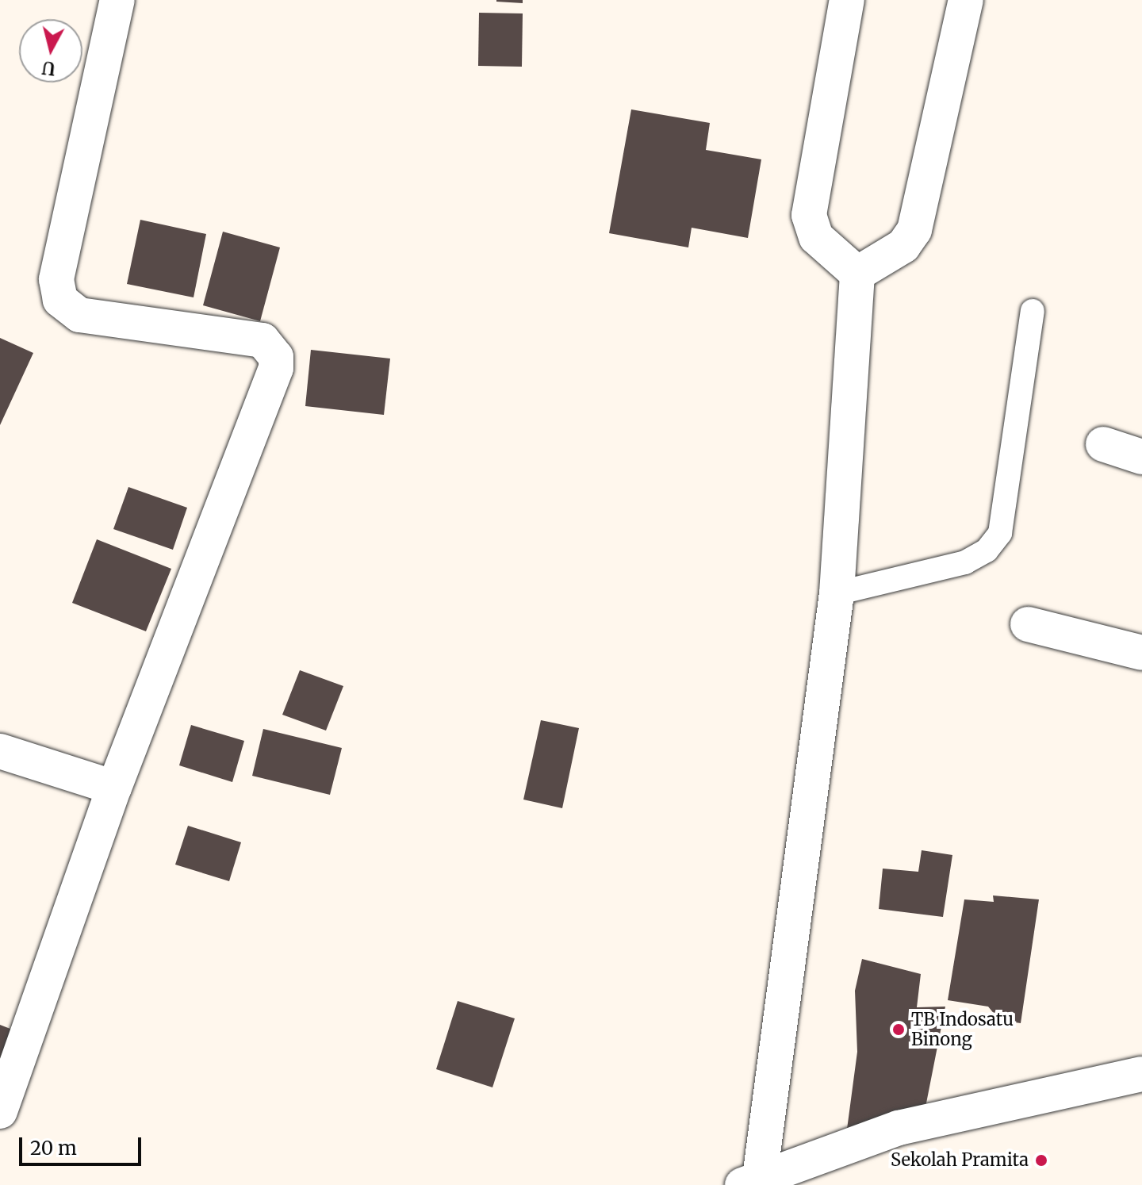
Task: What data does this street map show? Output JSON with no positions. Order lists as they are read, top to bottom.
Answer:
{
  "places": ["TB Indosatu Binong", "Sekolah Pramita"],
  "scale_bar": "20 m",
  "north": "bottom"
}
